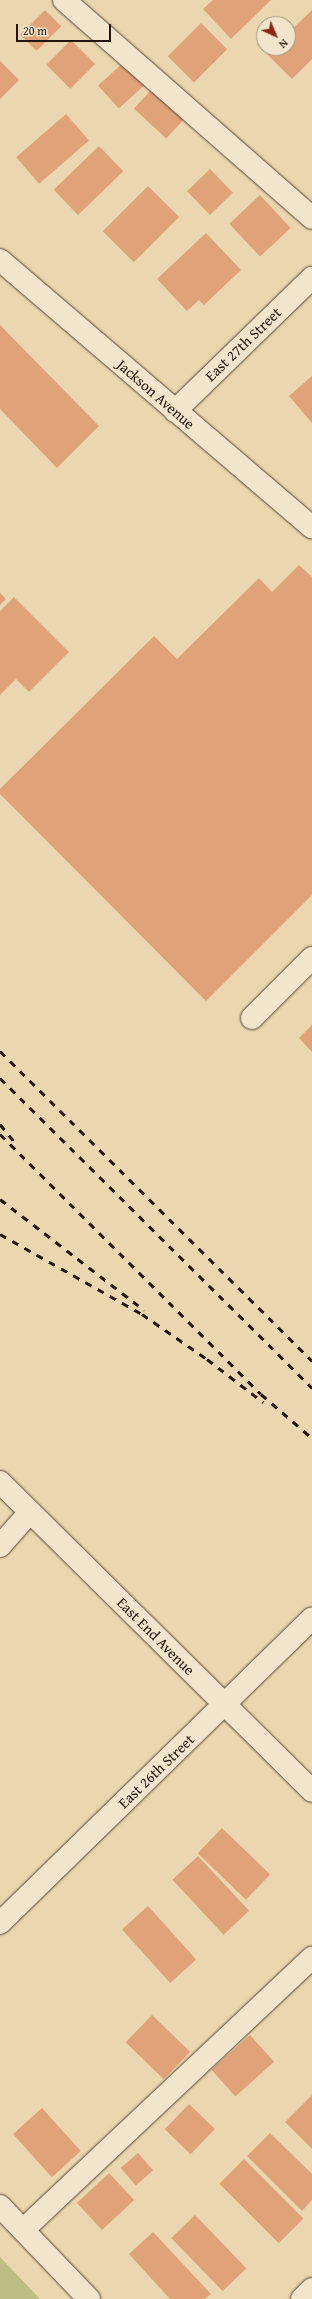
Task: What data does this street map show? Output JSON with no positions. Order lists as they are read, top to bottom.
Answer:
{
  "streets": {
    "street": [
      "East 27th Street",
      "Jackson Avenue",
      "East End Avenue",
      "East 26th Street"
    ]
  },
  "crossings": [
    ["East 27th Street", "Jackson Avenue"],
    ["East End Avenue", "East 26th Street"]
  ],
  "scale_bar": "20 m",
  "north": "bottom right"
}
